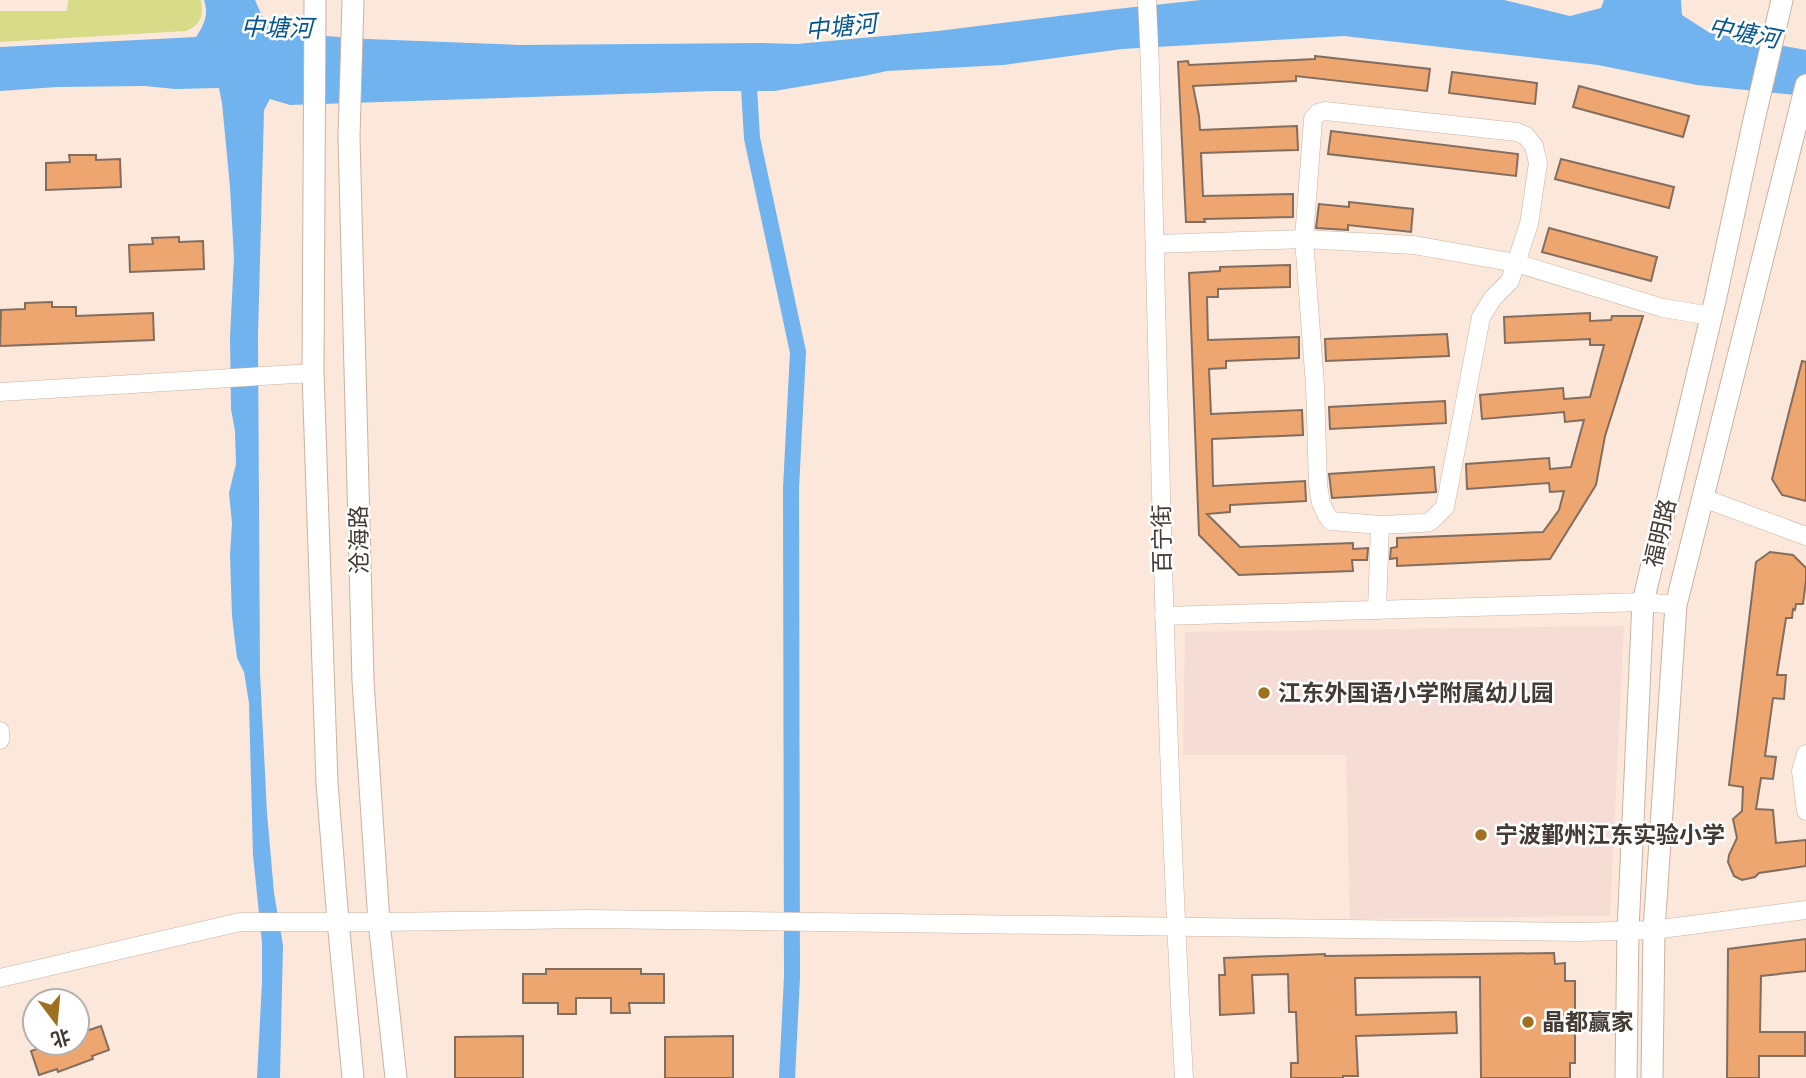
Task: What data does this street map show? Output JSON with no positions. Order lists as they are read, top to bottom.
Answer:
{
  "streets": {
    "main road": ["福明路", "沧海路"],
    "street": ["百宁街"]
  },
  "water": ["中塘河"],
  "places": ["江东外国语小学附属幼儿园", "宁波鄞州江东实验小学", "晶都赢家"],
  "north": "bottom"
}
